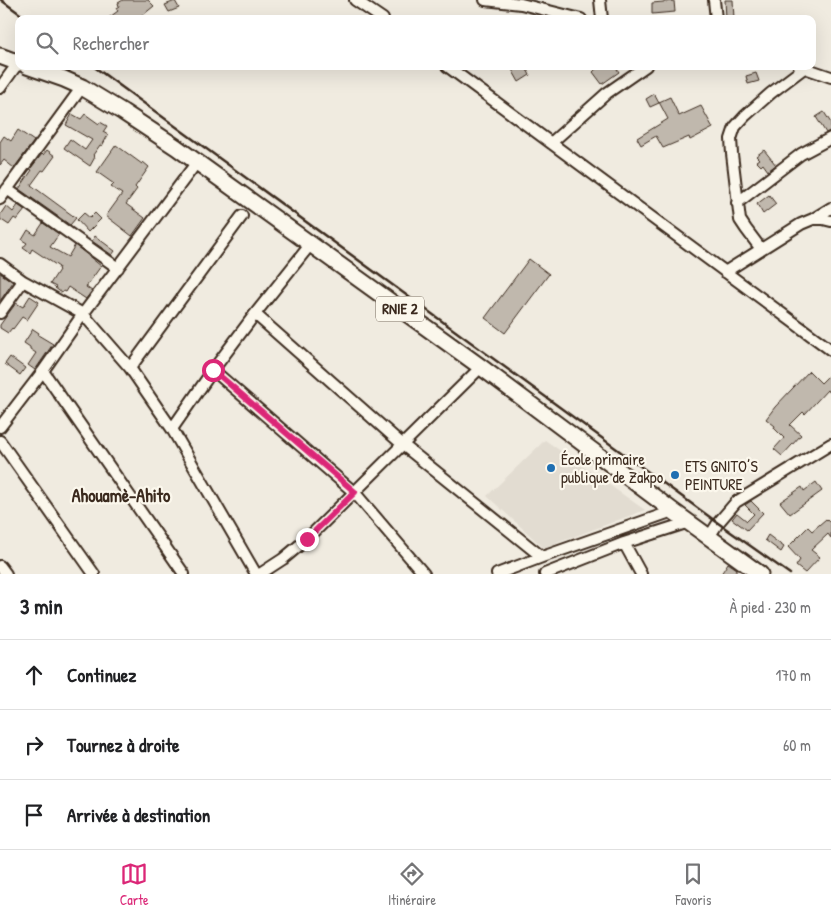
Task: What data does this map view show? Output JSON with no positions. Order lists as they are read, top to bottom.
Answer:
{
  "streets": {
    "highway": ["RNIE 2"]
  },
  "districts": ["Ahouamè-Ahito"],
  "places": ["École primaire publique de Zakpo", "ETS GNITO’S PEINTURE"],
  "page": {
    "search": "Rechercher",
    "heading": ["3 min", "À pied · 230 m"],
    "list": [
      ["Continuez", "170 m"],
      ["Tournez à droite", "60 m"],
      "Arrivée à destination"
    ],
    "nav": ["Carte", "Itinéraire", "Favoris"]
  }
}
